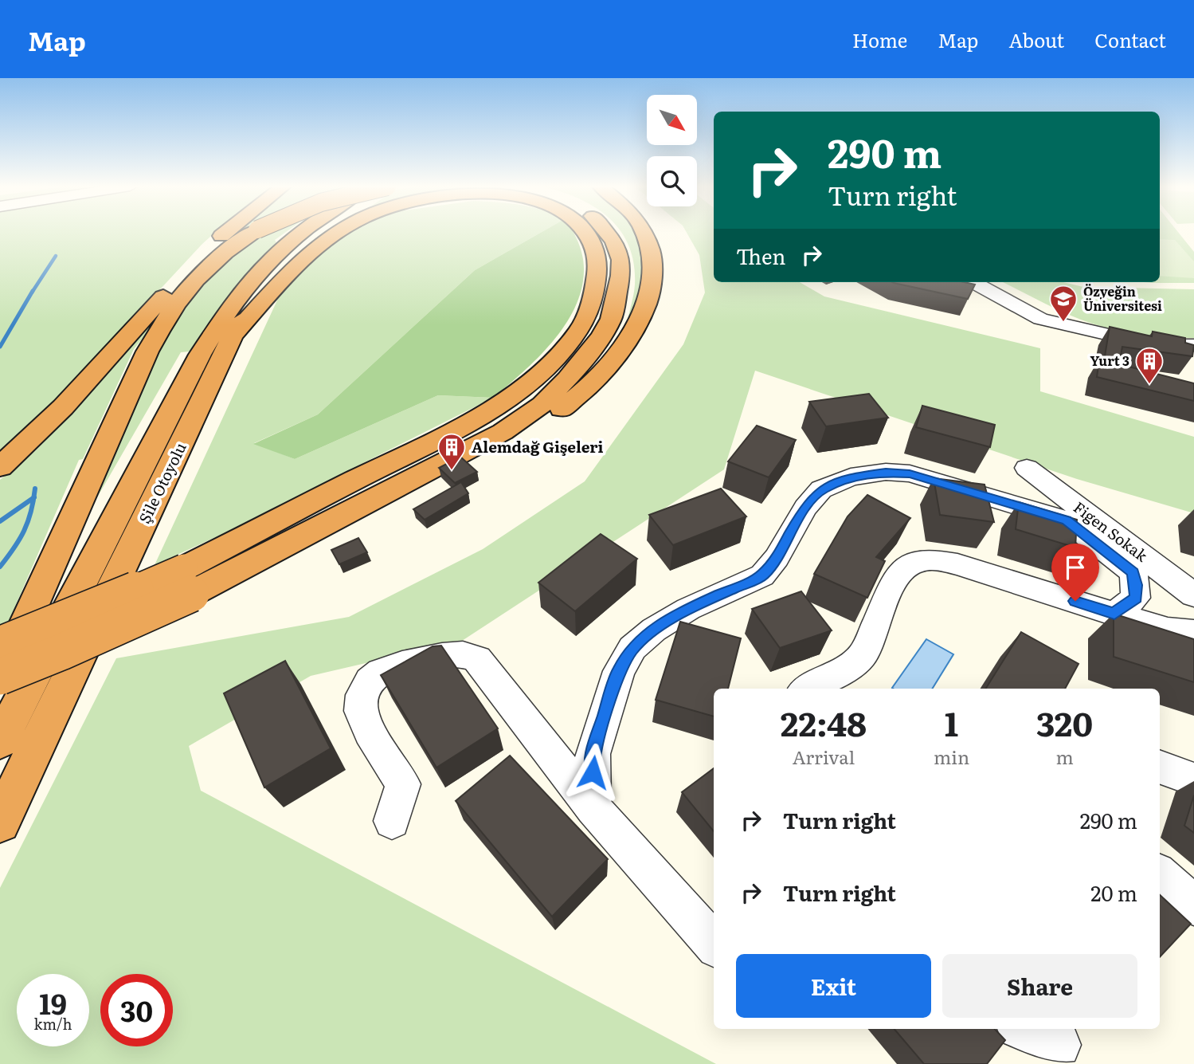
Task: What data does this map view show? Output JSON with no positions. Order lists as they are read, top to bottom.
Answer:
{
  "streets": {
    "highway": ["Şile Otoyolu"],
    "street": ["Figen Sokak"]
  },
  "places": {
    "school or university": ["Özyeğin Üniversitesi"],
    "building": ["Yurt 3", "Alemdağ Gişeleri"]
  },
  "north": "bottom right",
  "page": {
    "header": "Map",
    "nav": [
      "Home",
      "Map",
      "About",
      "Contact"
    ],
    "turn": ["290 m", "Turn right"],
    "then": "Then",
    "eta": [
      "22:48",
      "Arrival",
      "1",
      "min",
      "320",
      "m"
    ],
    "list": [
      {
        "name": "Turn right",
        "value": "290 m"
      },
      {
        "name": "Turn right",
        "value": "20 m"
      }
    ],
    "buttons": ["Exit", "Share"],
    "speed": "19 km/h",
    "limit": "30"
  }
}
